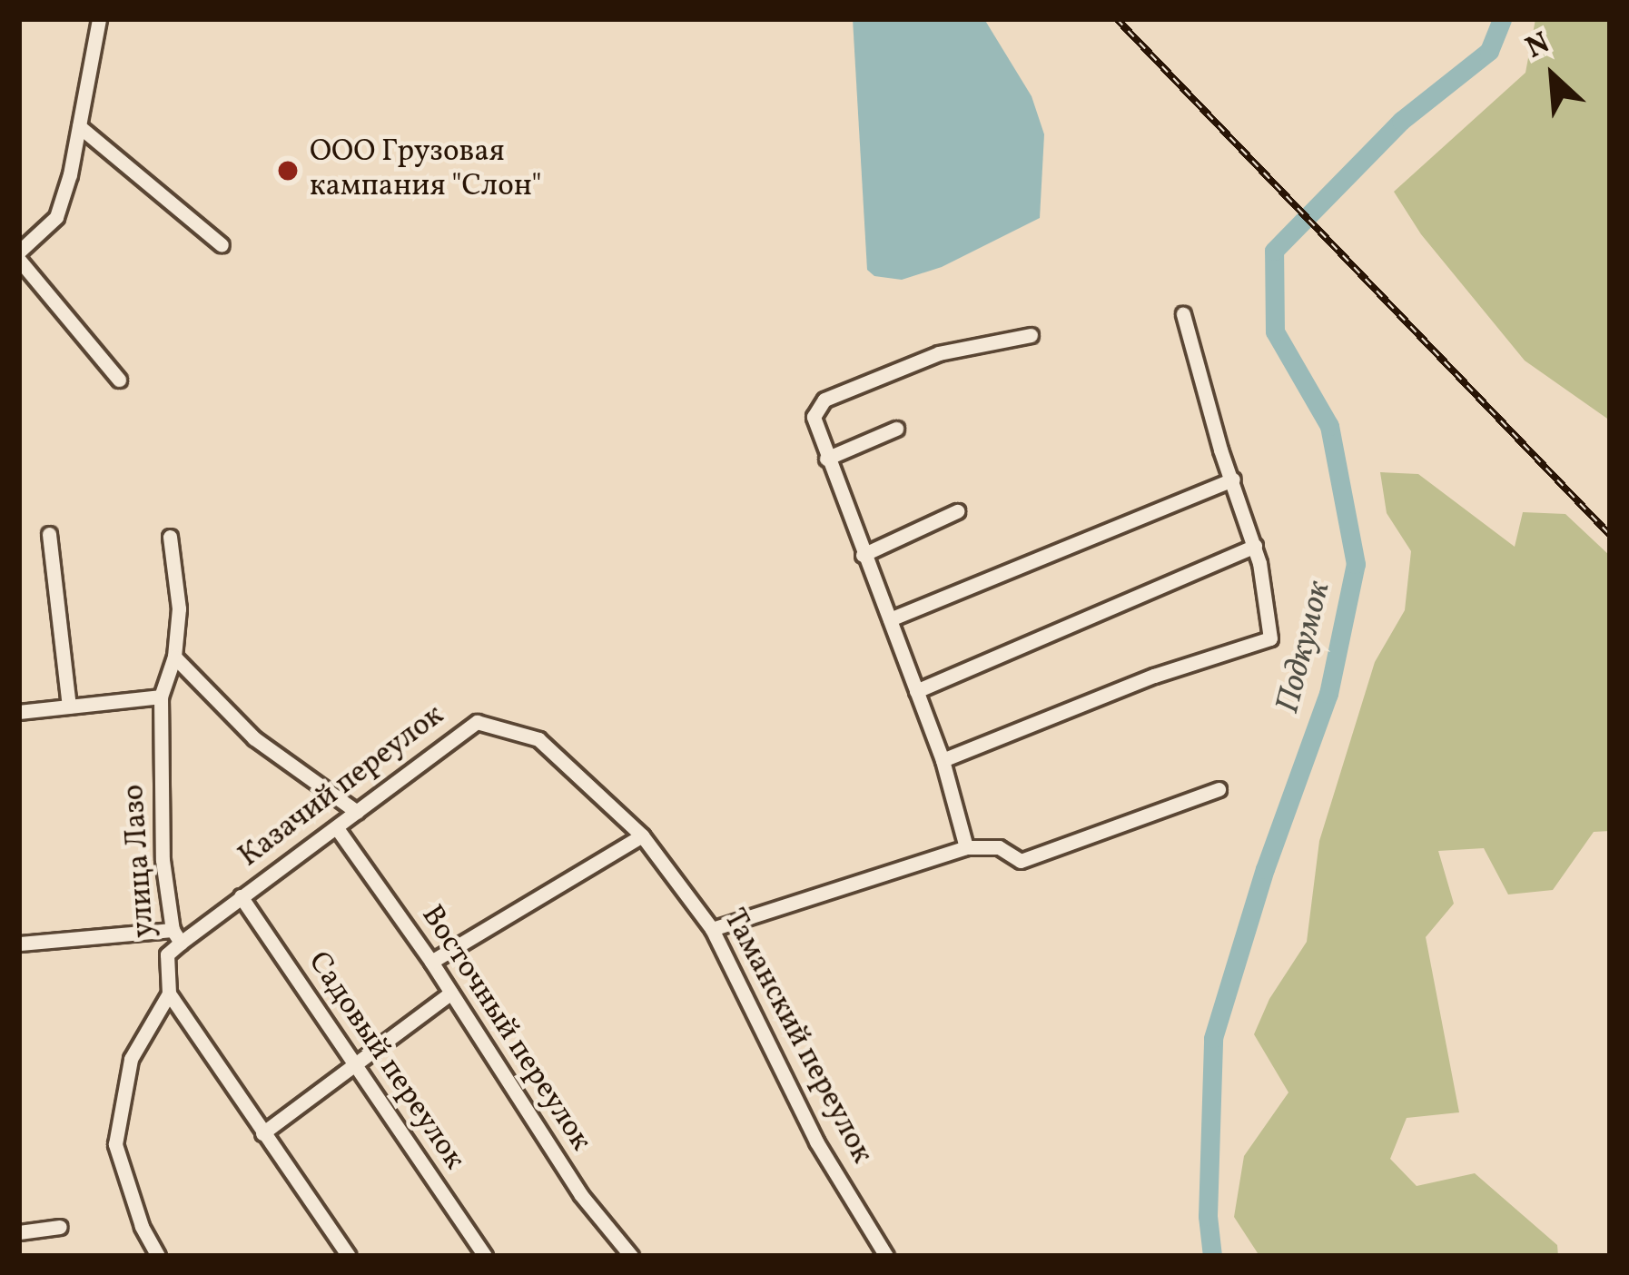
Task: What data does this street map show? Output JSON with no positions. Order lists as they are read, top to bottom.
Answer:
{
  "streets": {
    "street": [
      "Казачий переулок",
      "улица Лазо",
      "Восточный переулок",
      "Таманский переулок",
      "Садовый переулок"
    ]
  },
  "crossings": [
    ["Казачий переулок", "улица Лазо"],
    ["Казачий переулок", "Восточный переулок"],
    ["Казачий переулок", "Таманский переулок"],
    ["Казачий переулок", "Садовый переулок"]
  ],
  "water": ["Подкумок"],
  "places": ["ООО Грузовая кампания \"Слон\""],
  "north": "top left"
}
